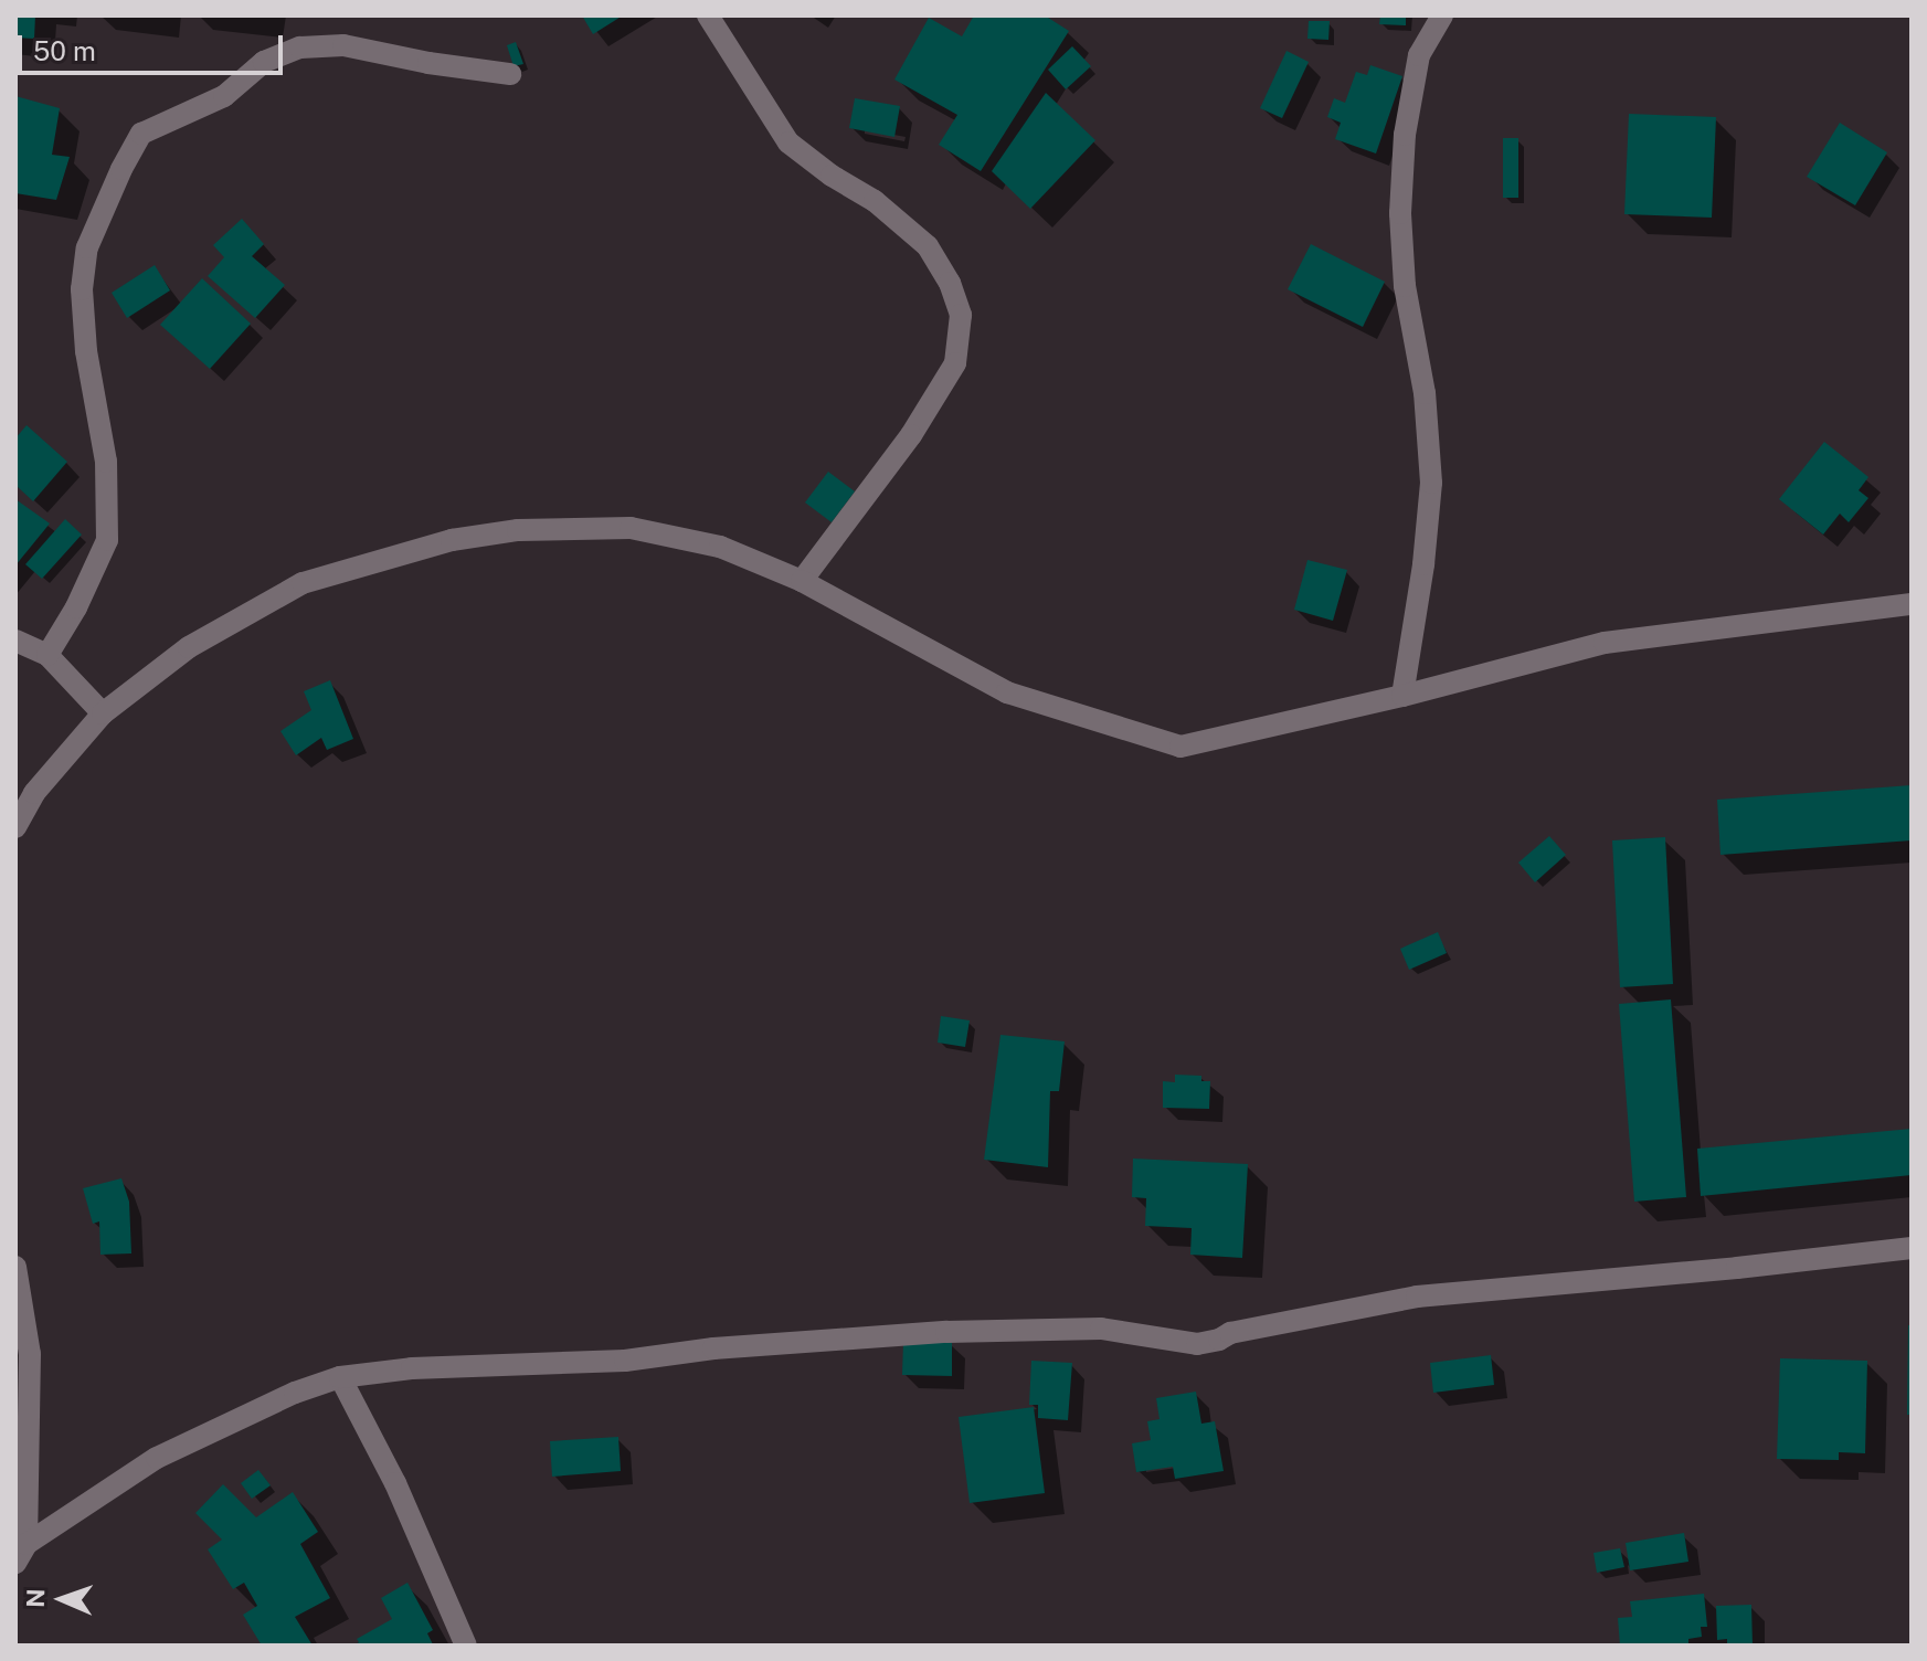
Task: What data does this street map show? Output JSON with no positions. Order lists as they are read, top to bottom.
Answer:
{
  "scale_bar": "50 m",
  "north": "left"
}
